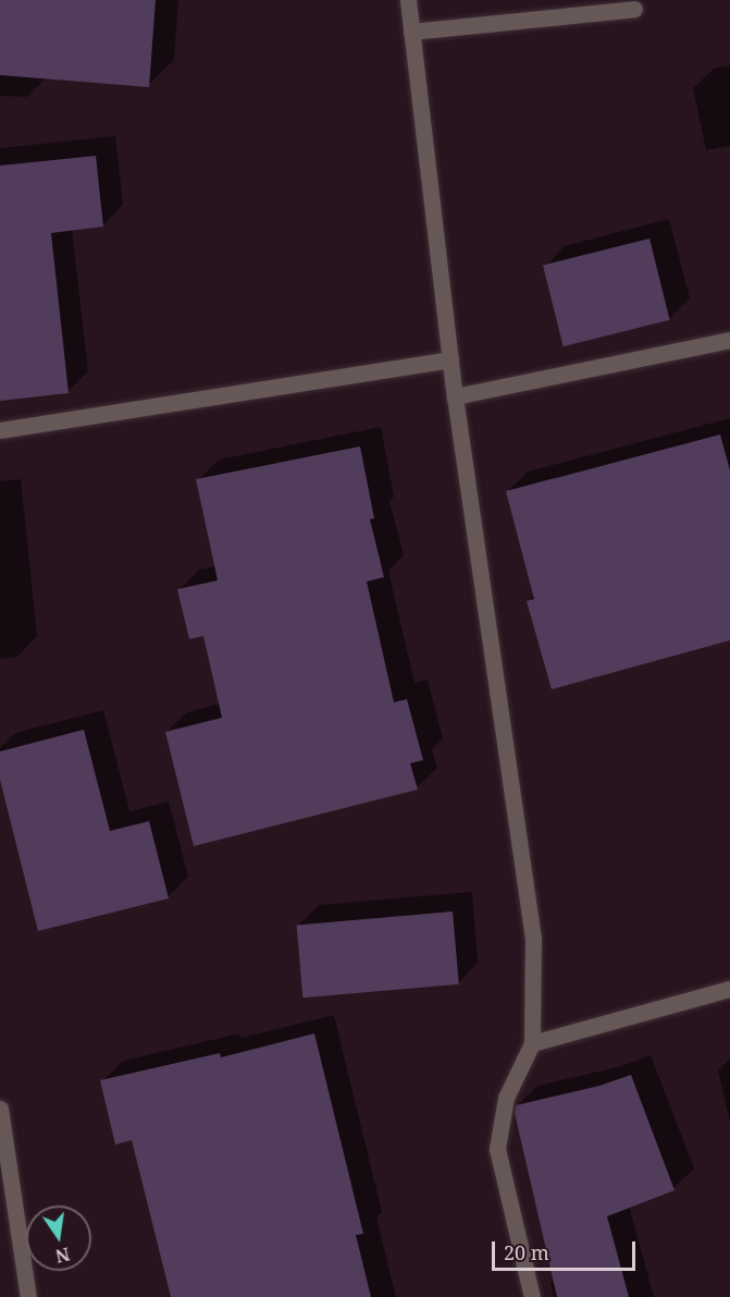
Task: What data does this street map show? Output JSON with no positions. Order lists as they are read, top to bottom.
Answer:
{
  "scale_bar": "20 m",
  "north": "bottom"
}
